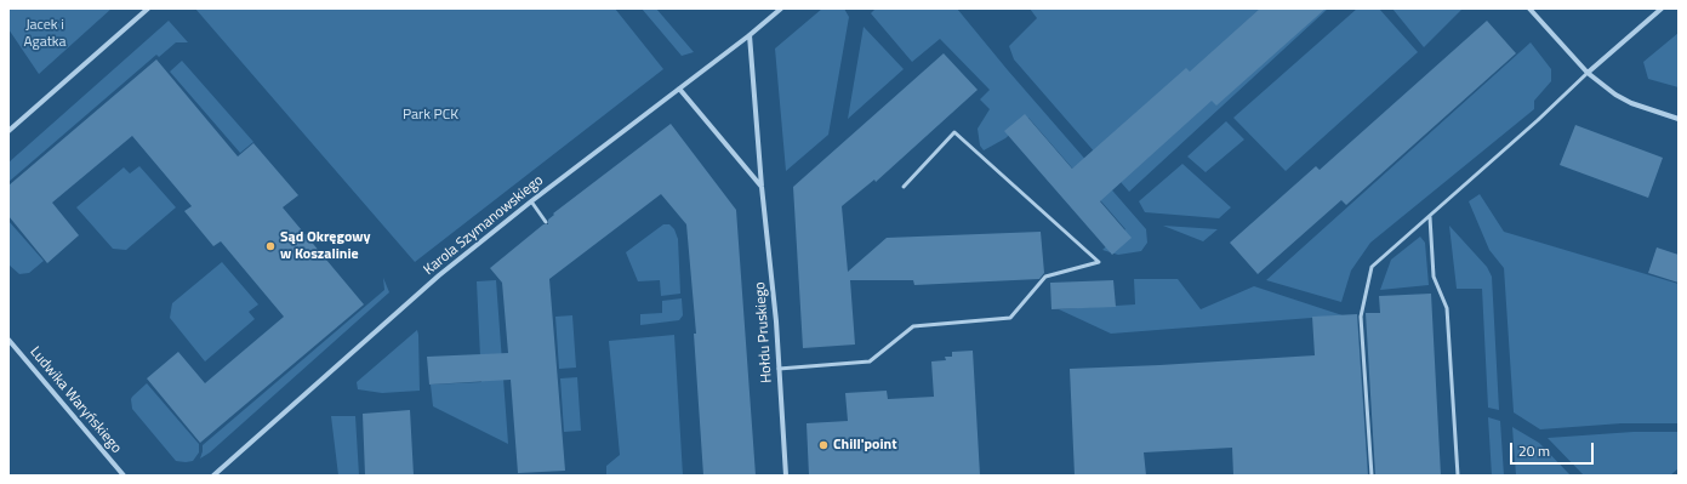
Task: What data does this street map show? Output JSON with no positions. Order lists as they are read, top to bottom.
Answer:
{
  "streets": {
    "street": ["Karola Szymanowskiego", "Hołdu Pruskiego", "Ludwika Waryńskiego"]
  },
  "crossings": [
    ["Karola Szymanowskiego", "Hołdu Pruskiego"]
  ],
  "parks": ["Jacek i Agatka", "Park PCK"],
  "places": ["Sąd Okręgowy w Koszalinie", "Chill'point"],
  "scale_bar": "20 m"
}
